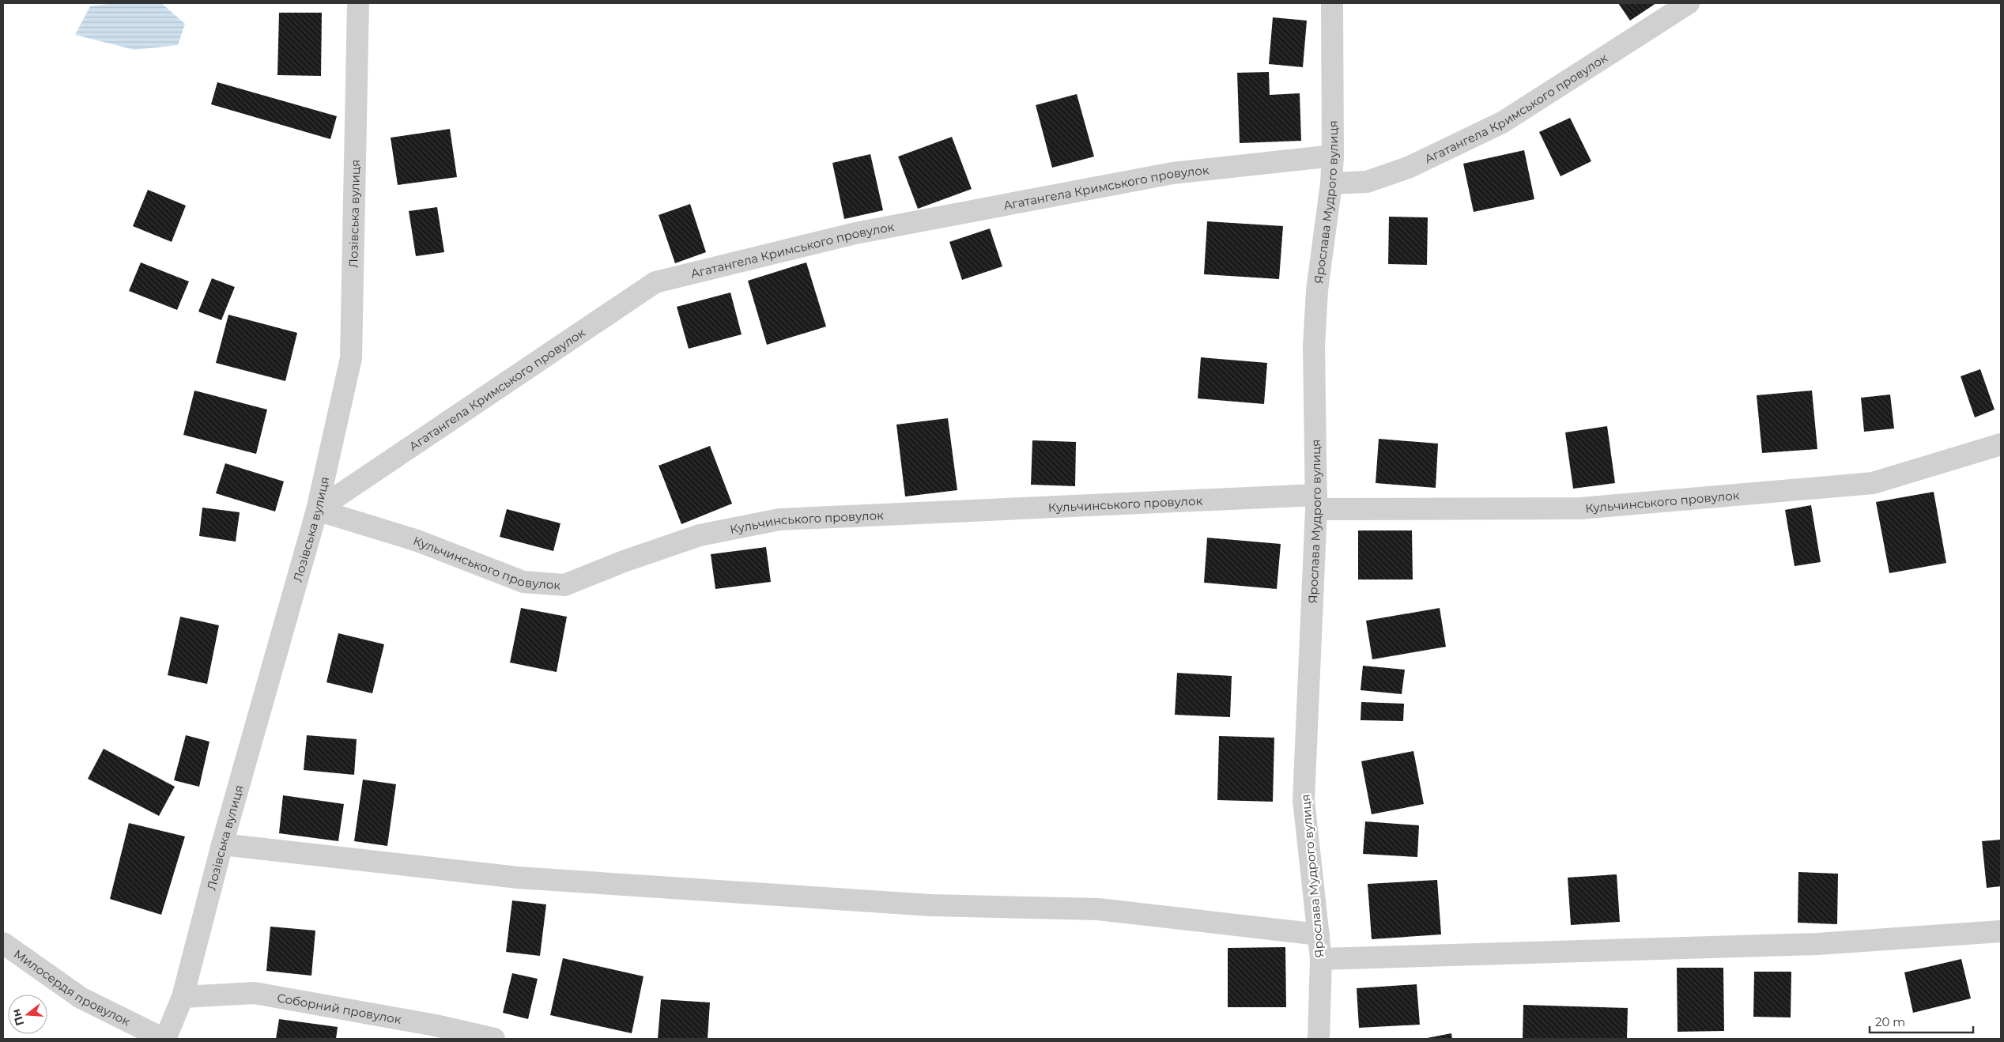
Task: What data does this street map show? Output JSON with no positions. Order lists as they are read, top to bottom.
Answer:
{
  "streets": {
    "street": [
      "Агатангела Кримського провулок",
      "Ярослава Мудрого вулиця",
      "Лозівська вулиця",
      "Кульчинського провулок",
      "Милосердя провулок",
      "Соборний провулок"
    ]
  },
  "crossings": [
    ["Агатангела Кримського провулок", "Ярослава Мудрого вулиця"],
    ["Агатангела Кримського провулок", "Лозівська вулиця"],
    ["Агатангела Кримського провулок", "Кульчинського провулок"],
    ["Ярослава Мудрого вулиця", "Кульчинського провулок"],
    ["Лозівська вулиця", "Кульчинського провулок"],
    ["Лозівська вулиця", "Милосердя провулок"],
    ["Лозівська вулиця", "Соборний провулок"]
  ],
  "scale_bar": "20 m",
  "north": "left"
}
